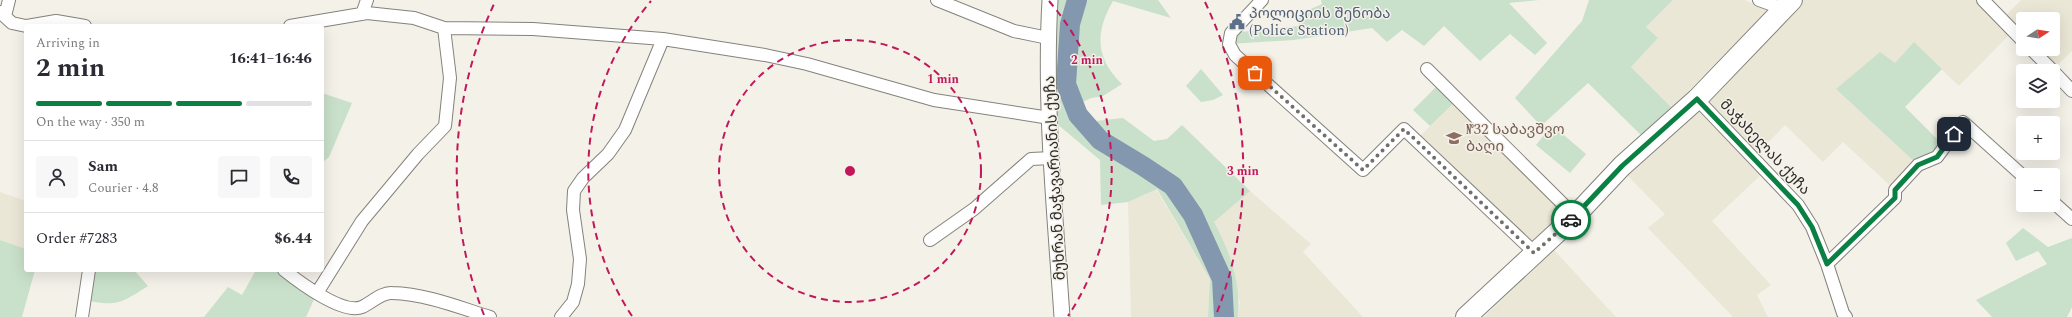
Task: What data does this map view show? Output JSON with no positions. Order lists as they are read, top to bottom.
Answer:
{
  "streets": {
    "street": ["მაჭახელას ქუჩა", "მუხრან მაჭავარიანის ქუჩა"]
  },
  "places": {
    "public building": ["პოლიციის შენობა (Police Station)"],
    "school or university": ["№32 საბავშვო ბაღი"]
  },
  "north": "right",
  "page": {
    "map_buttons": ["+", "−"],
    "heading": ["2 min", "Arriving in", "16:41–16:46"],
    "panel": [
      "Sam",
      "Courier · 4.8",
      "Order #7283",
      "$6.44"
    ],
    "bar": "On the way · 350 m"
  },
  "rings": ["2 min", "1 min", "3 min"]
}
